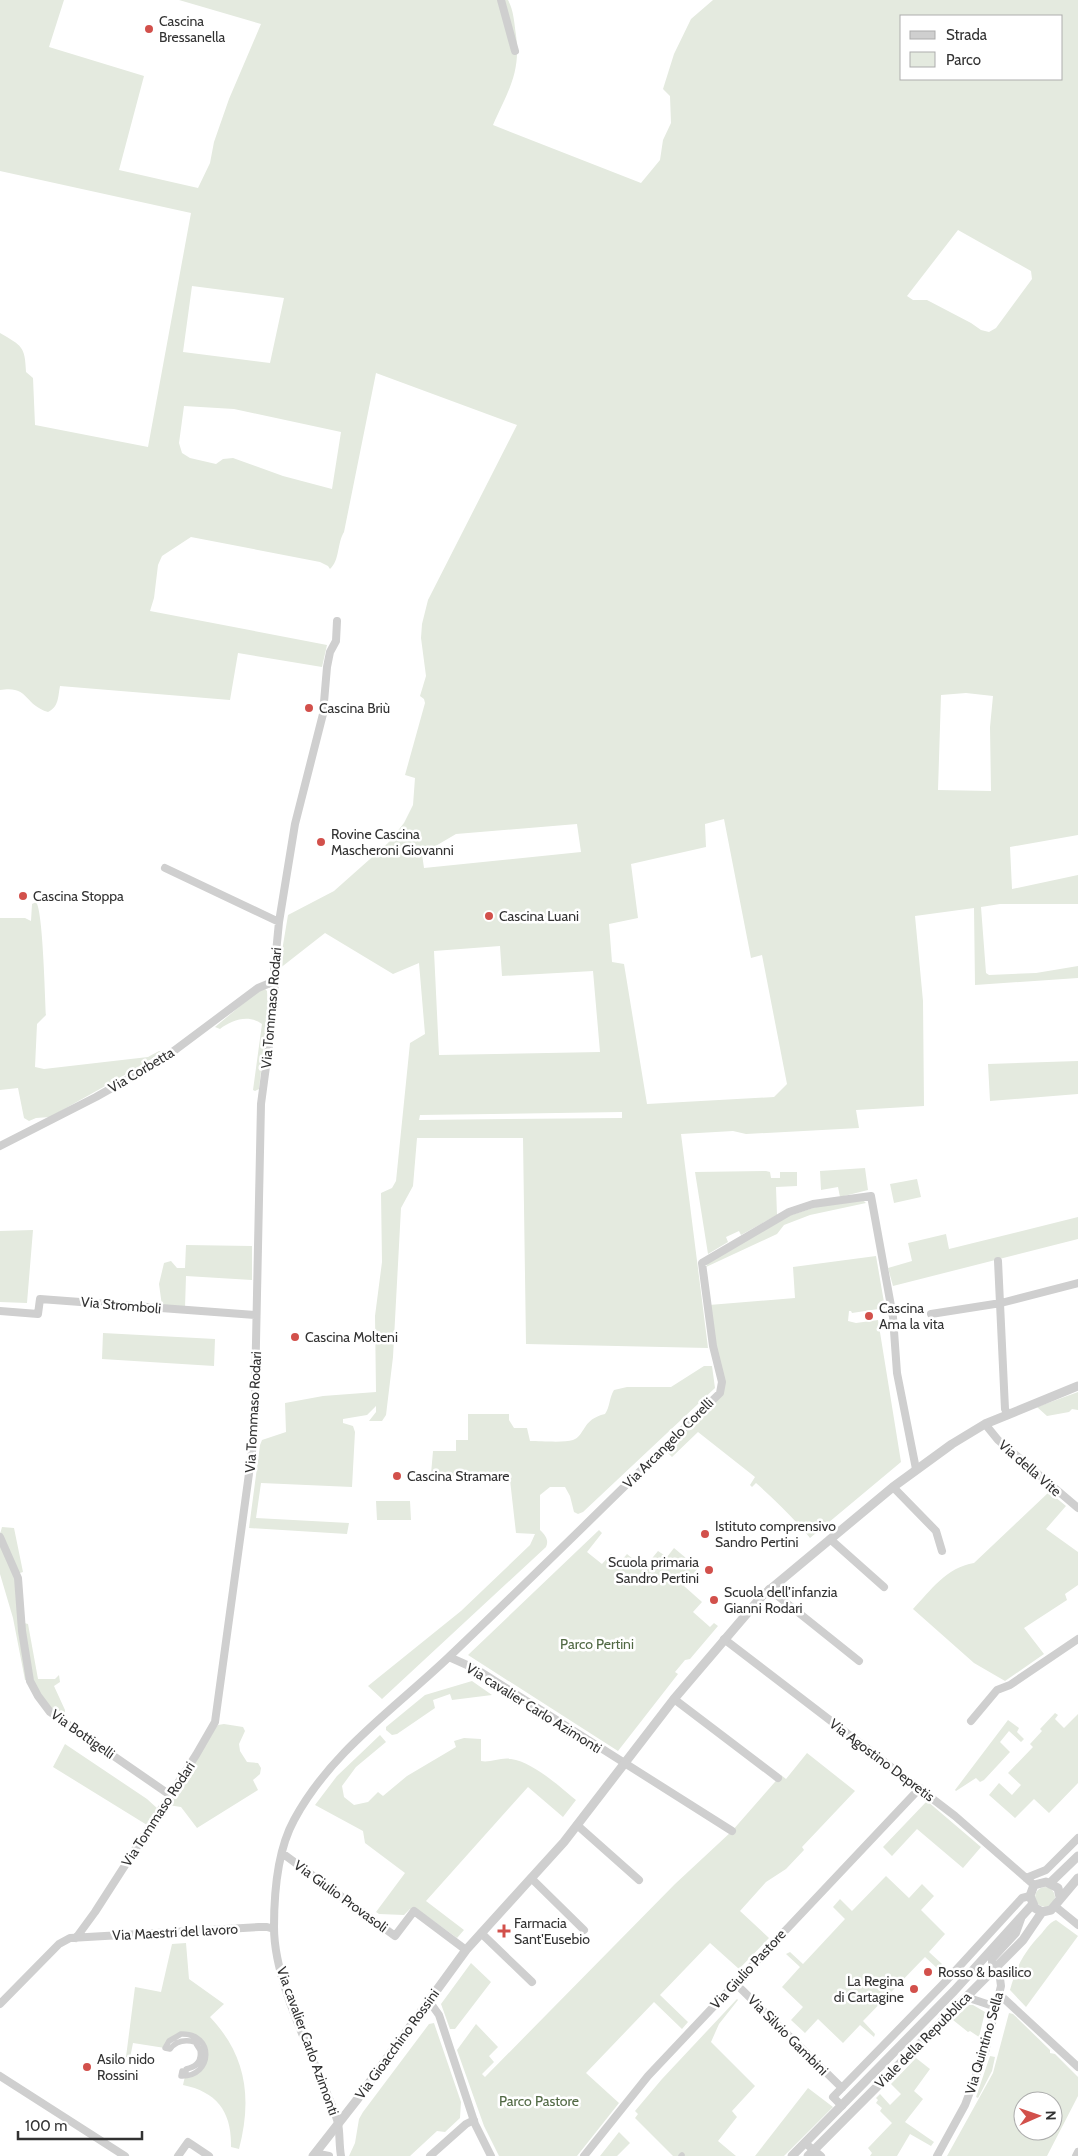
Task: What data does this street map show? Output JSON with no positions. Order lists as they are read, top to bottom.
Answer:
{
  "streets": {
    "street": [
      "Via Tommaso Rodari",
      "Via Corbetta",
      "Via Stromboli",
      "Via Arcangelo Corelli",
      "Via della Vite",
      "Via cavalier Carlo Azimonti",
      "Via Bottigelli",
      "Via Agostino Depretis",
      "Via Giulio Provasoli",
      "Via Maestri del lavoro",
      "Via Giulio Pastore",
      "Via Silvio Gambini",
      "Viale della Repubblica",
      "Via Quintino Sella",
      "Via Gioacchino Rossini"
    ]
  },
  "crossings": [
    ["Via Tommaso Rodari", "Via Corbetta"],
    ["Via Tommaso Rodari", "Via Stromboli"],
    ["Via Tommaso Rodari", "Via Bottigelli"],
    ["Via Tommaso Rodari", "Via Maestri del lavoro"],
    ["Via Arcangelo Corelli", "Via cavalier Carlo Azimonti"],
    ["Via Arcangelo Corelli", "Via Gioacchino Rossini"],
    ["Via della Vite", "Via Gioacchino Rossini"],
    ["Via cavalier Carlo Azimonti", "Via Giulio Provasoli"],
    ["Via cavalier Carlo Azimonti", "Via Maestri del lavoro"],
    ["Via cavalier Carlo Azimonti", "Via Gioacchino Rossini"],
    ["Via Agostino Depretis", "Via Giulio Pastore"],
    ["Via Agostino Depretis", "Viale della Repubblica"],
    ["Via Agostino Depretis", "Via Gioacchino Rossini"],
    ["Via Giulio Provasoli", "Via Gioacchino Rossini"],
    ["Via Giulio Pastore", "Via Silvio Gambini"],
    ["Via Silvio Gambini", "Viale della Repubblica"],
    ["Viale della Repubblica", "Via Quintino Sella"]
  ],
  "parks": ["Parco Pertini", "Parco Pastore"],
  "places": {
    "other": [
      "Cascina Bressanella",
      "Cascina Briù",
      "Rovine Cascina Mascheroni Giovanni",
      "Cascina Stoppa",
      "Cascina Luani",
      "Cascina Ama la vita",
      "Cascina Molteni",
      "Cascina Stramare",
      "Istituto comprensivo Sandro Pertini",
      "Scuola primaria Sandro Pertini",
      "Scuola dell’infanzia Gianni Rodari",
      "Rosso & basilico",
      "La Regina di Cartagine",
      "Asilo nido Rossini"
    ],
    "health": ["Farmacia Sant'Eusebio"]
  },
  "legend": ["Strada", "Parco"],
  "scale_bar": "100 m",
  "north": "right"
}
